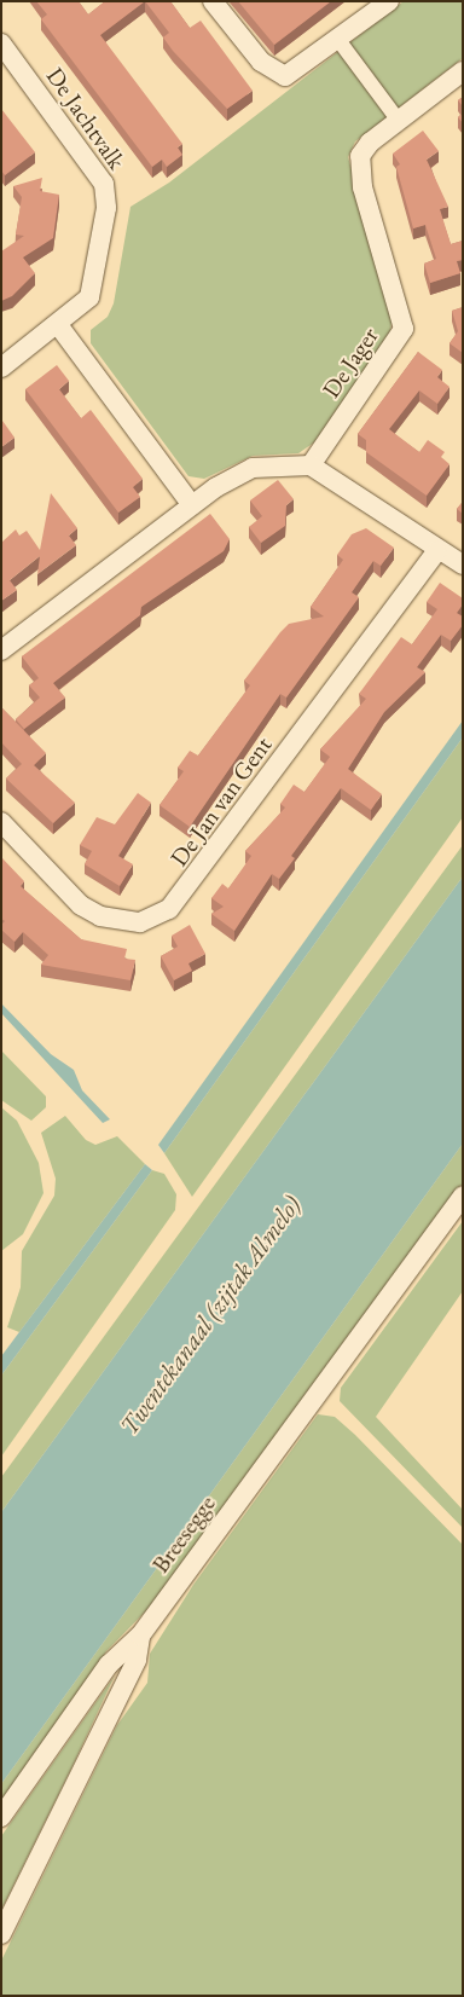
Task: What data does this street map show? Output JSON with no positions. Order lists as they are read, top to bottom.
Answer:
{
  "streets": {
    "street": [
      "De Jachtvalk",
      "De Jager",
      "De Jan van Gent",
      "Breesegge"
    ]
  },
  "water": ["Twentekanaal (zijtak Almelo)"]
}
